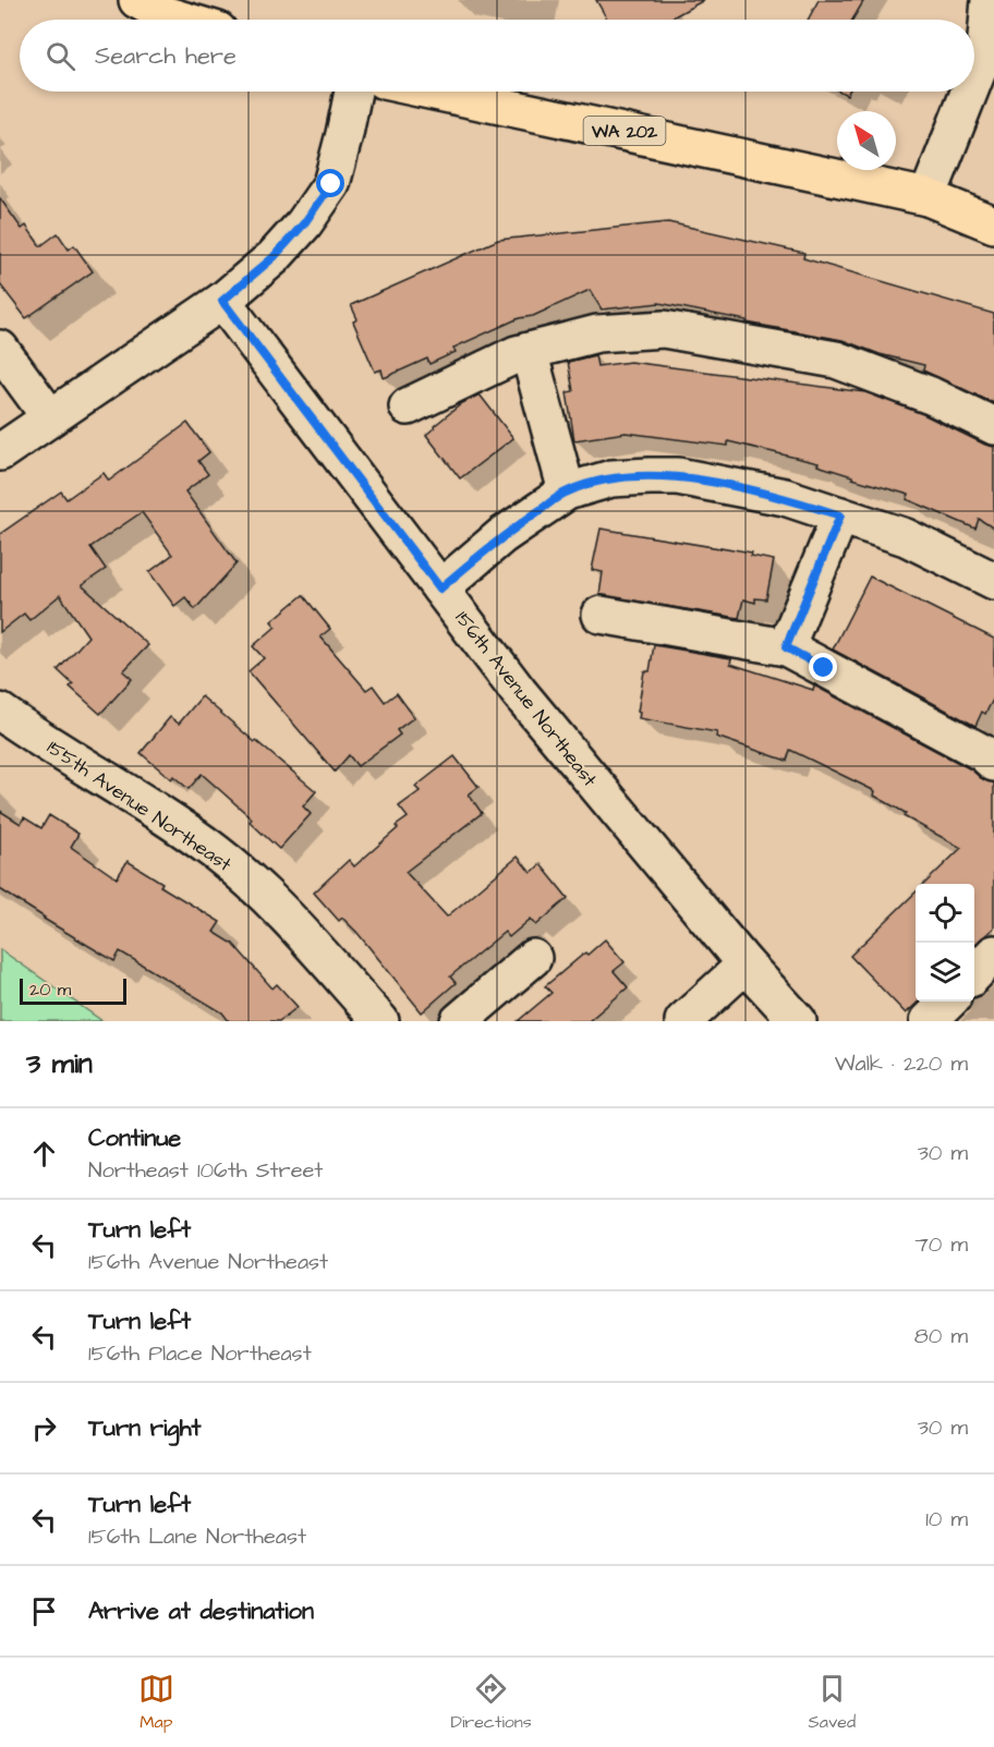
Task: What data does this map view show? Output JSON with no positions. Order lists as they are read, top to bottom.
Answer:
{
  "streets": {
    "main road": ["WA 202"],
    "street": ["156th Avenue Northeast", "155th Avenue Northeast"]
  },
  "scale_bar": "20 m",
  "north": "top left",
  "page": {
    "search": "Search here",
    "scale": "20 m",
    "heading": ["3 min", "Walk · 220 m"],
    "list": [
      ["Continue", "Northeast 106th Street", "30 m"],
      ["Turn left", "156th Avenue Northeast", "70 m"],
      ["Turn left", "156th Place Northeast", "80 m"],
      ["Turn right", "30 m"],
      ["Turn left", "156th Lane Northeast", "10 m"],
      "Arrive at destination"
    ],
    "nav": ["Map", "Directions", "Saved"]
  }
}
